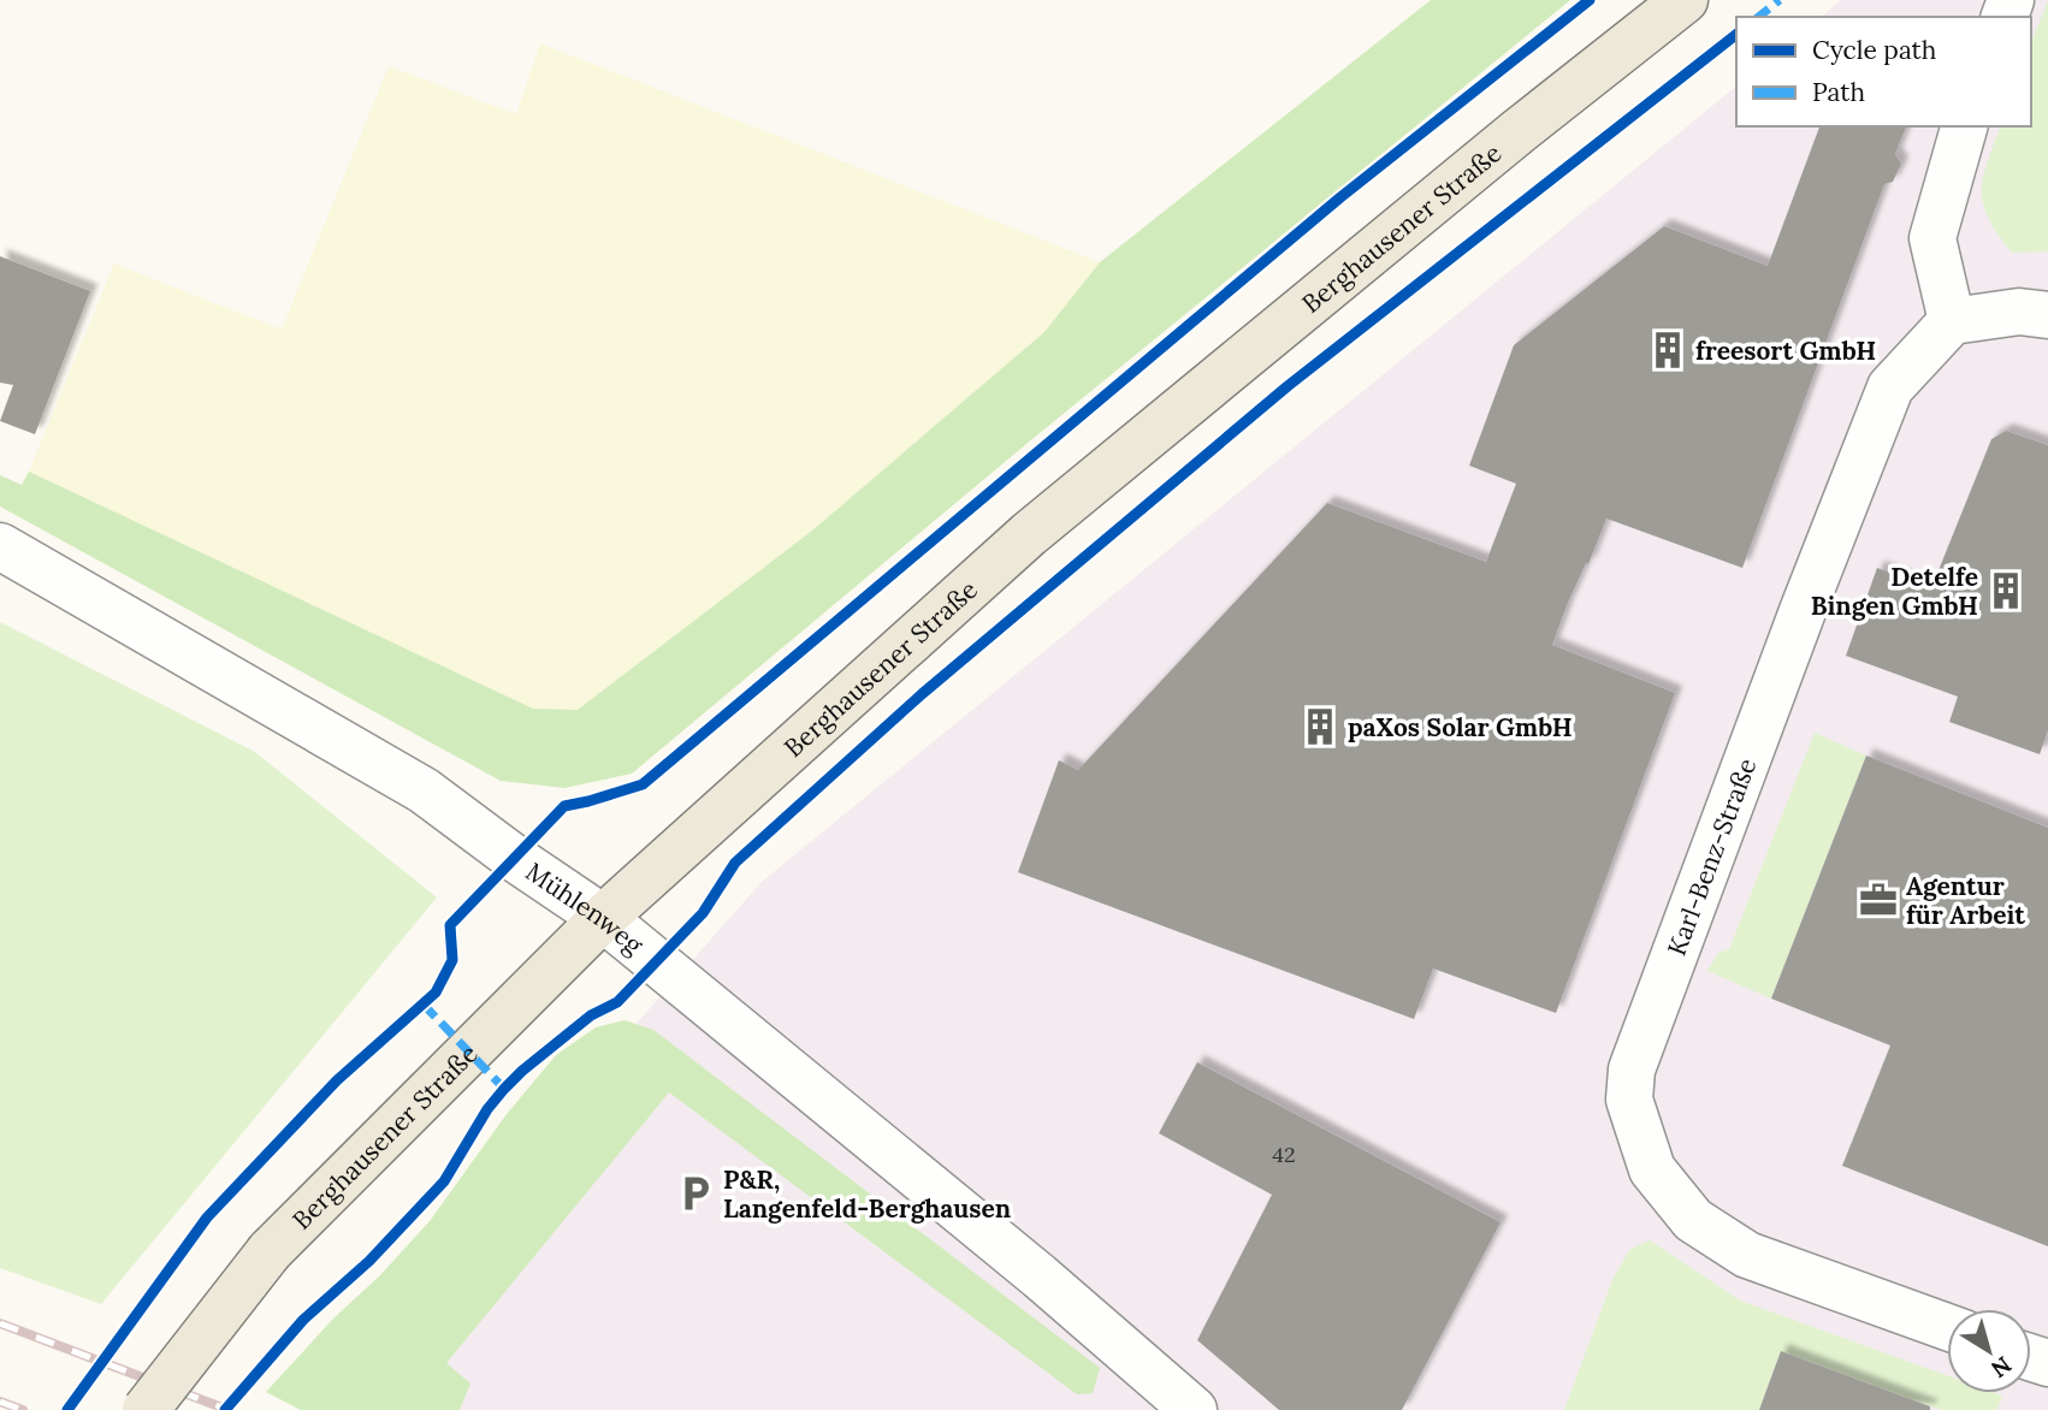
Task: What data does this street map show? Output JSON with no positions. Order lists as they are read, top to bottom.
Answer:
{
  "streets": {
    "main road": ["Berghausener Straße"],
    "street": ["Karl-Benz-Straße", "Mühlenweg"]
  },
  "crossings": [
    ["Berghausener Straße", "Mühlenweg"]
  ],
  "places": {
    "building": ["freesort GmbH", "Detelfe Bingen GmbH", "paXos Solar GmbH"],
    "office": ["Agentur für Arbeit"],
    "parking": ["P&R, Langenfeld-Berghausen"]
  },
  "house_numbers": ["42"],
  "legend": ["Cycle path", "Path"],
  "north": "bottom right"
}
